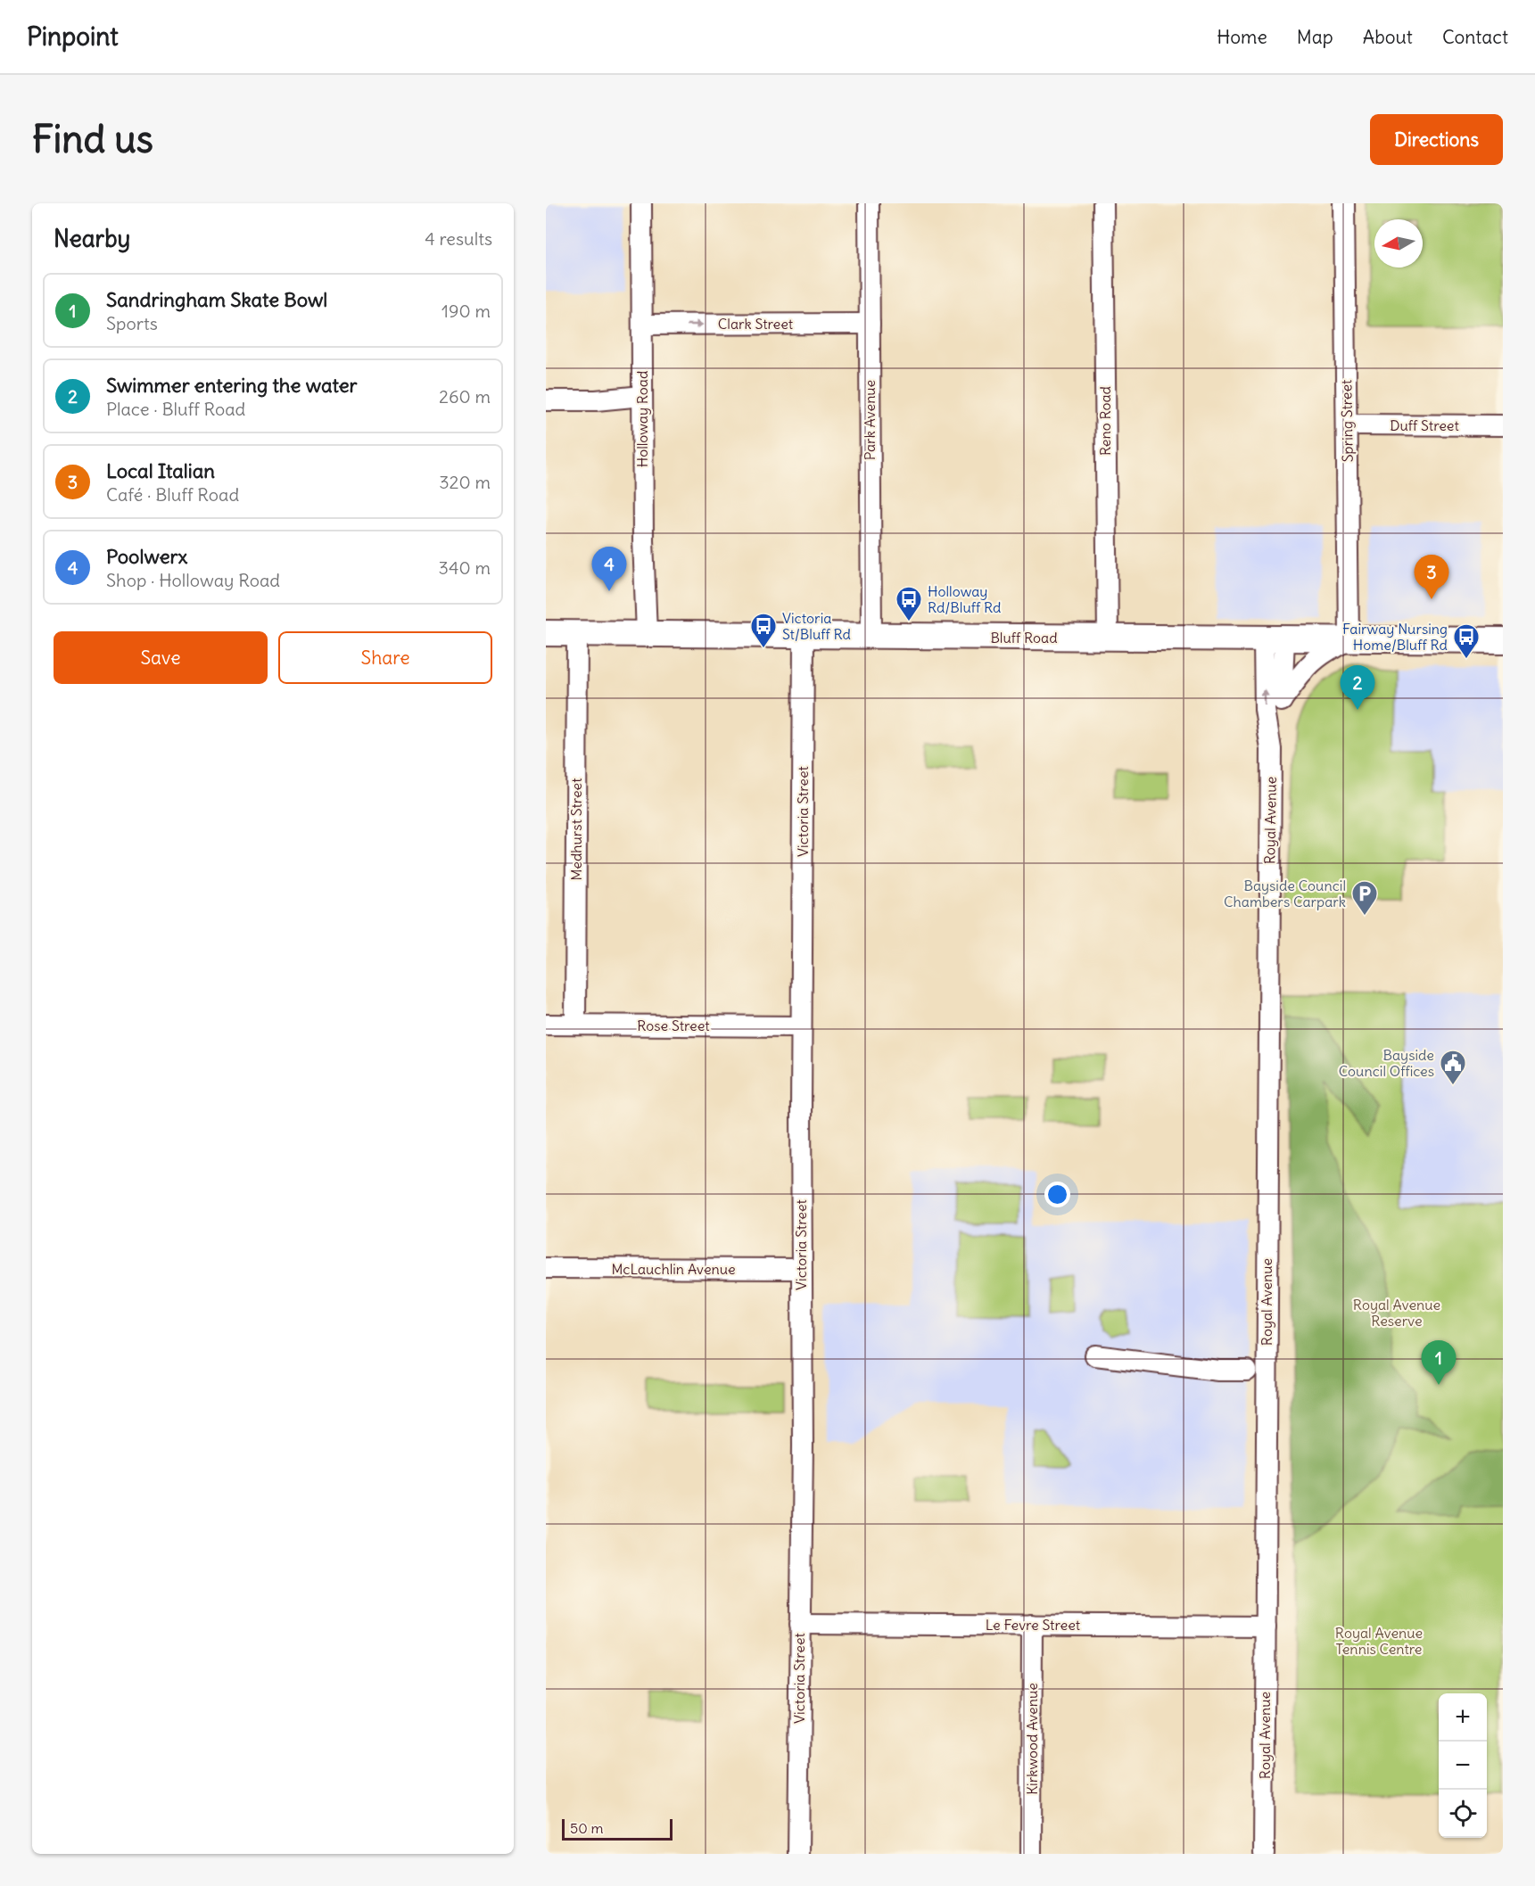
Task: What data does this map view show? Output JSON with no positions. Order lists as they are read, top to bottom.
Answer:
{
  "streets": {
    "main road": ["Bluff Road"],
    "street": [
      "Clark Street",
      "Holloway Road",
      "Park Avenue",
      "Reno Road",
      "Spring Street",
      "Duff Street",
      "Victoria Street",
      "Royal Avenue",
      "Medhurst Street",
      "Rose Street",
      "McLauchlin Avenue",
      "Le Fevre Street",
      "Kirkwood Avenue"
    ]
  },
  "crossings": [
    ["Clark Street", "Holloway Road"],
    ["Clark Street", "Park Avenue"],
    ["Holloway Road", "Bluff Road"],
    ["Park Avenue", "Bluff Road"],
    ["Reno Road", "Bluff Road"],
    ["Spring Street", "Duff Street"],
    ["Spring Street", "Bluff Road"],
    ["Bluff Road", "Victoria Street"],
    ["Bluff Road", "Royal Avenue"],
    ["Bluff Road", "Medhurst Street"],
    ["Victoria Street", "Rose Street"],
    ["Victoria Street", "McLauchlin Avenue"],
    ["Victoria Street", "Le Fevre Street"],
    ["Royal Avenue", "Le Fevre Street"],
    ["Medhurst Street", "Rose Street"],
    ["Le Fevre Street", "Kirkwood Avenue"]
  ],
  "one_way": ["Clark Street"],
  "parks": ["Royal Avenue Reserve", "Royal Avenue Tennis Centre"],
  "places": {
    "bus stop": ["Holloway Rd/Bluff Rd", "Victoria St/Bluff Rd", "Fairway Nursing Home/Bluff Rd"],
    "parking": ["Bayside Council Chambers Carpark"],
    "public building": ["Bayside Council Offices"]
  },
  "scale_bar": "50 m",
  "north": "left",
  "page": {
    "header": "Pinpoint",
    "nav": [
      "Home",
      "Map",
      "About",
      "Contact"
    ],
    "buttons": [
      "Directions",
      ["Save", "Share"]
    ],
    "title": "Find us",
    "heading": ["Nearby", "4 results"],
    "list": [
      {
        "mark": "1",
        "name": "Sandringham Skate Bowl",
        "note": "Sports",
        "value": "190 m"
      },
      {
        "mark": "2",
        "name": "Swimmer entering the water",
        "note": "Place · Bluff Road",
        "value": "260 m"
      },
      {
        "mark": "3",
        "name": "Local Italian",
        "note": "Café · Bluff Road",
        "value": "320 m"
      },
      {
        "mark": "4",
        "name": "Poolwerx",
        "note": "Shop · Holloway Road",
        "value": "340 m"
      }
    ],
    "pins": [
      "4",
      "3",
      "2",
      "1"
    ],
    "map_buttons": ["+", "−"],
    "scale": "50 m"
  }
}
